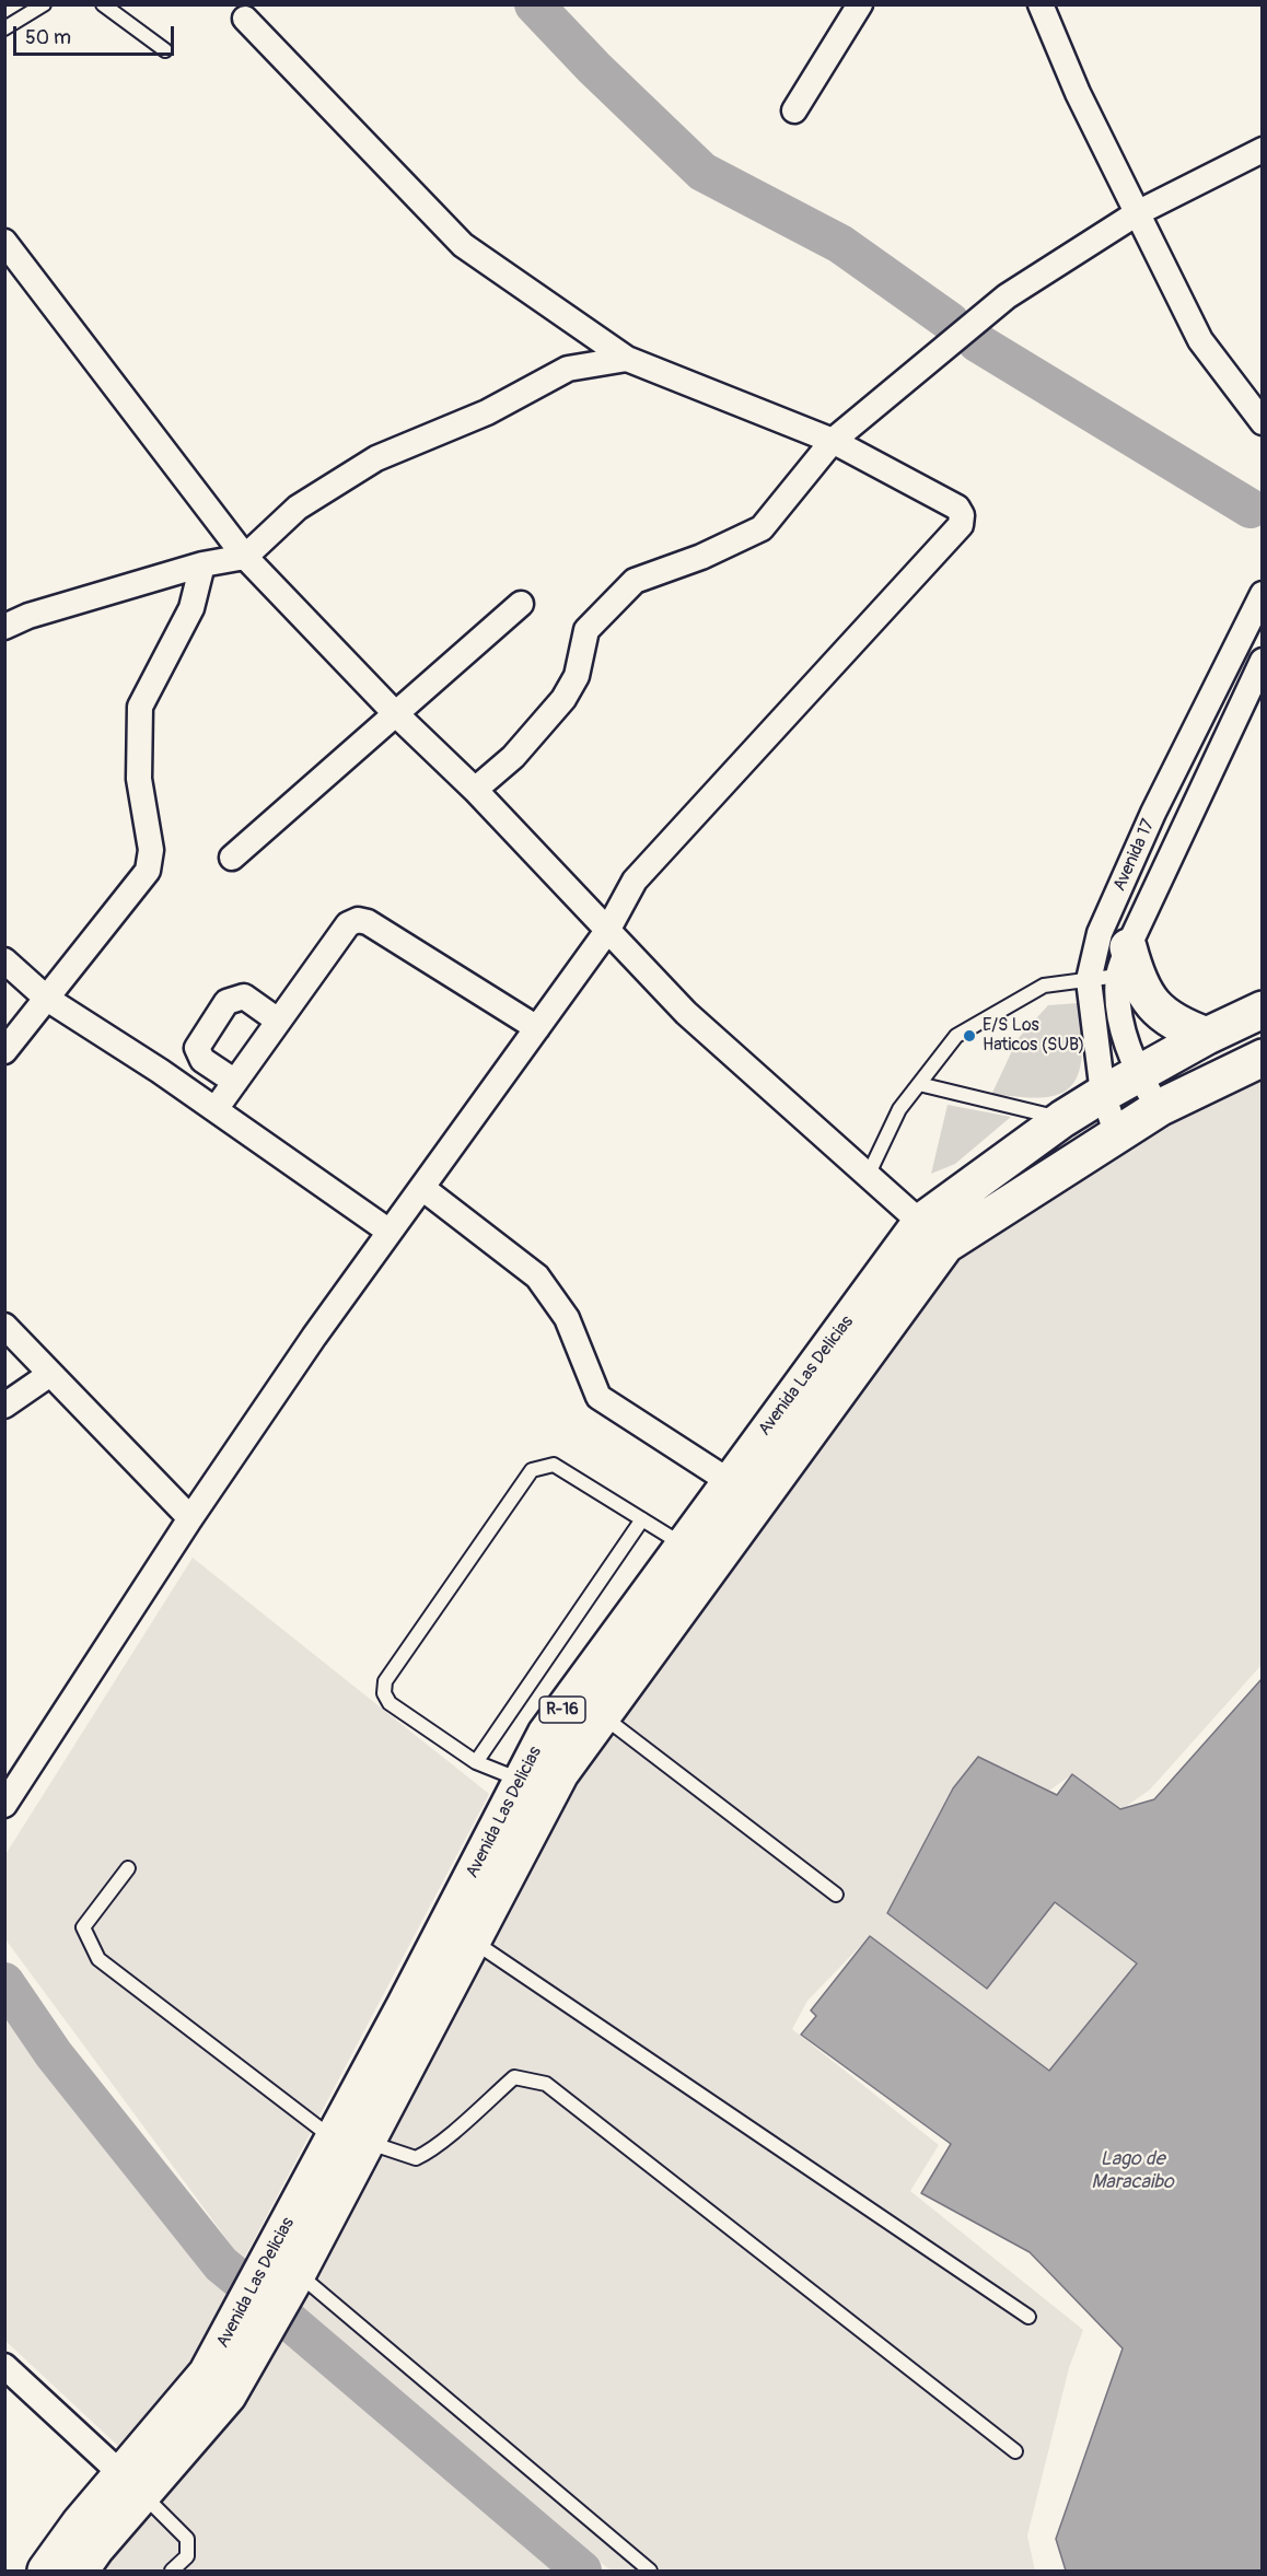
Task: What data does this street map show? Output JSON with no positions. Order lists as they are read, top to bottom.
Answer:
{
  "streets": {
    "main road": ["Avenida Las Delicias", "R-16"],
    "street": ["Avenida 17"]
  },
  "crossings": [
    ["Avenida 17", "Avenida Las Delicias"]
  ],
  "water": ["Lago de Maracaibo"],
  "places": ["E/S Los Haticos (SUB)"],
  "scale_bar": "50 m"
}
